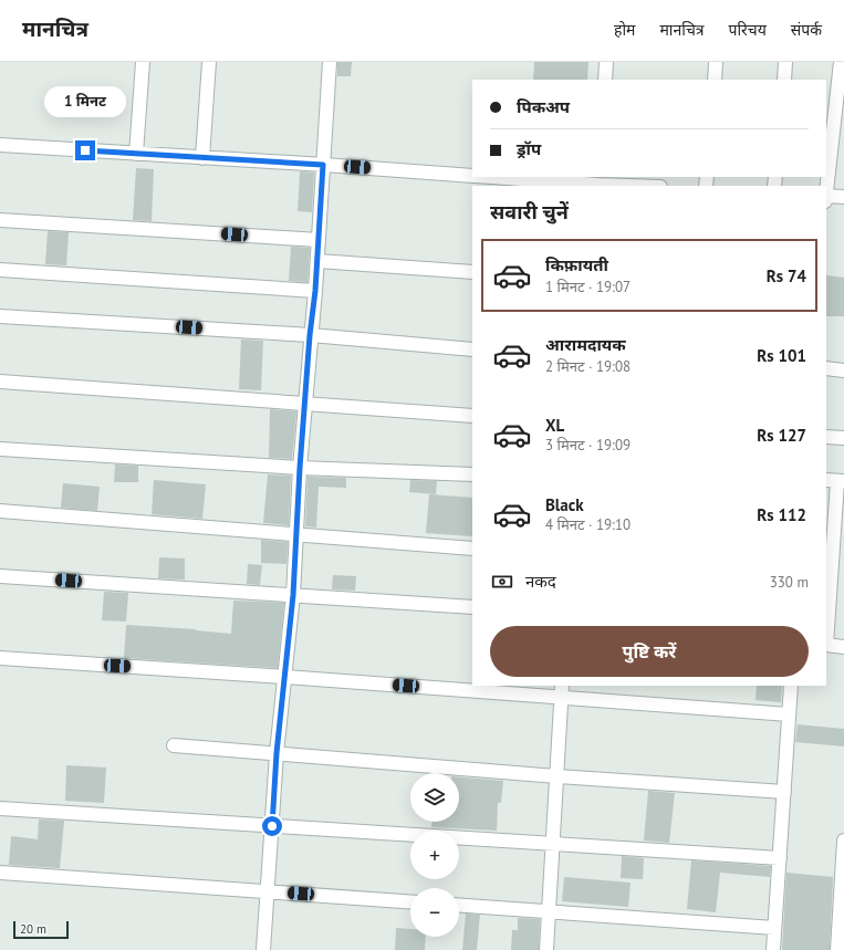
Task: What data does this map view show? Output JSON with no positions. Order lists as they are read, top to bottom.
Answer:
{
  "scale_bar": "20 m",
  "page": {
    "header": "मानचित्र",
    "nav": [
      "होम",
      "मानचित्र",
      "परिचय",
      "संपर्क"
    ],
    "banner": ["पिकअप", "ड्रॉप"],
    "bubble": "1 मिनट",
    "heading": "सवारी चुनें",
    "list": [
      {
        "name": "किफ़ायती",
        "note": "1 मिनट · 19:07",
        "value": "Rs 74"
      },
      {
        "name": "आरामदायक",
        "note": "2 मिनट · 19:08",
        "value": "Rs 101"
      },
      {
        "name": "XL",
        "note": "3 मिनट · 19:09",
        "value": "Rs 127"
      },
      {
        "name": "Black",
        "note": "4 मिनट · 19:10",
        "value": "Rs 112"
      }
    ],
    "pay": ["नकद", "330 m"],
    "buttons": "पुष्टि करें",
    "map_buttons": ["+", "−"],
    "scale": "20 m"
  }
}
